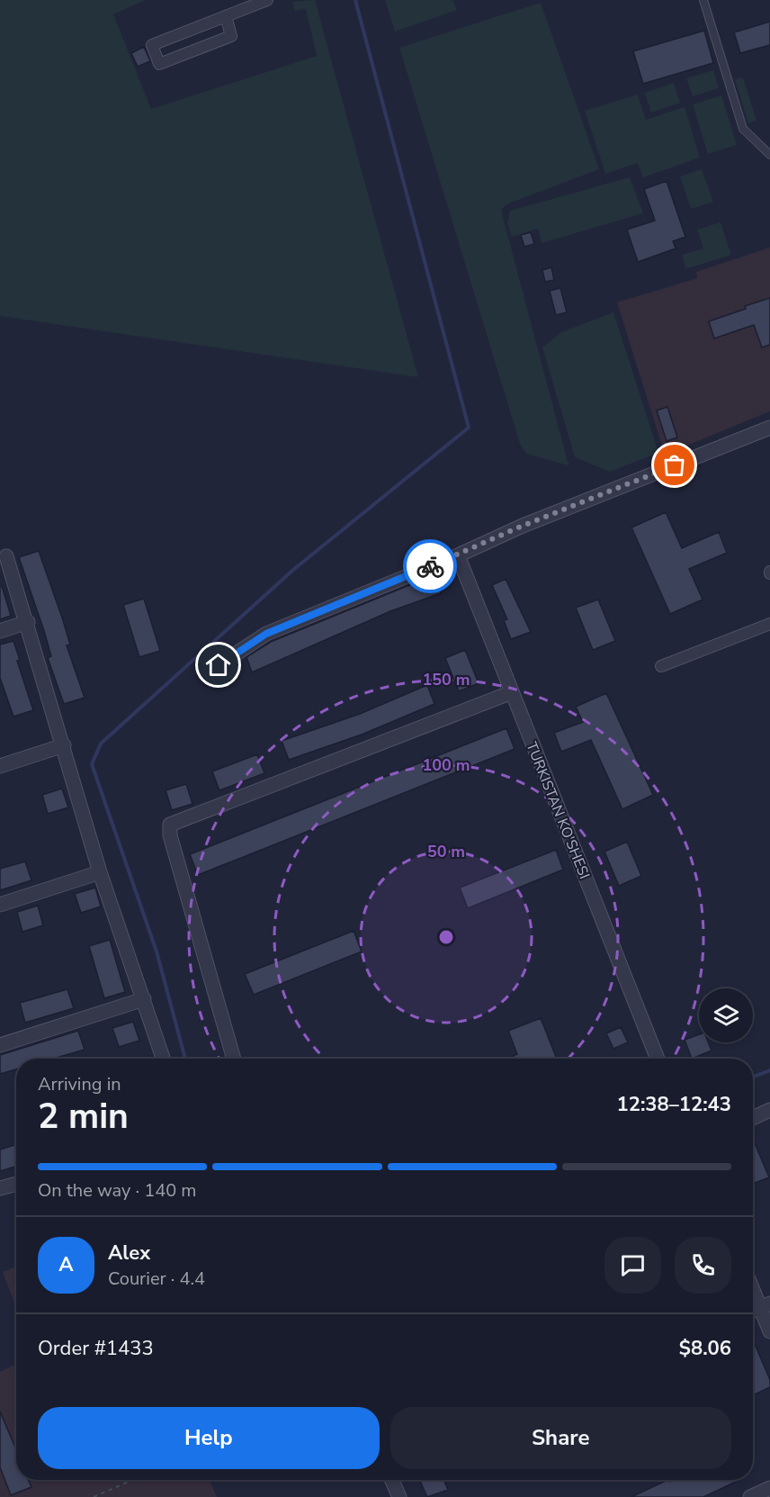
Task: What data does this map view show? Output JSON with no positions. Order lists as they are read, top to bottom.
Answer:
{
  "streets": {
    "street": ["TURKISTAN KO'SHESI"]
  },
  "page": {
    "heading": ["2 min", "Arriving in", "12:38–12:43"],
    "panel": [
      "Alex",
      "Courier · 4.4",
      "Order #1433",
      "$8.06"
    ],
    "bar": "On the way · 140 m",
    "round": "A",
    "buttons": ["Help", "Share"]
  },
  "rings": ["150 m", "100 m", "50 m"]
}
